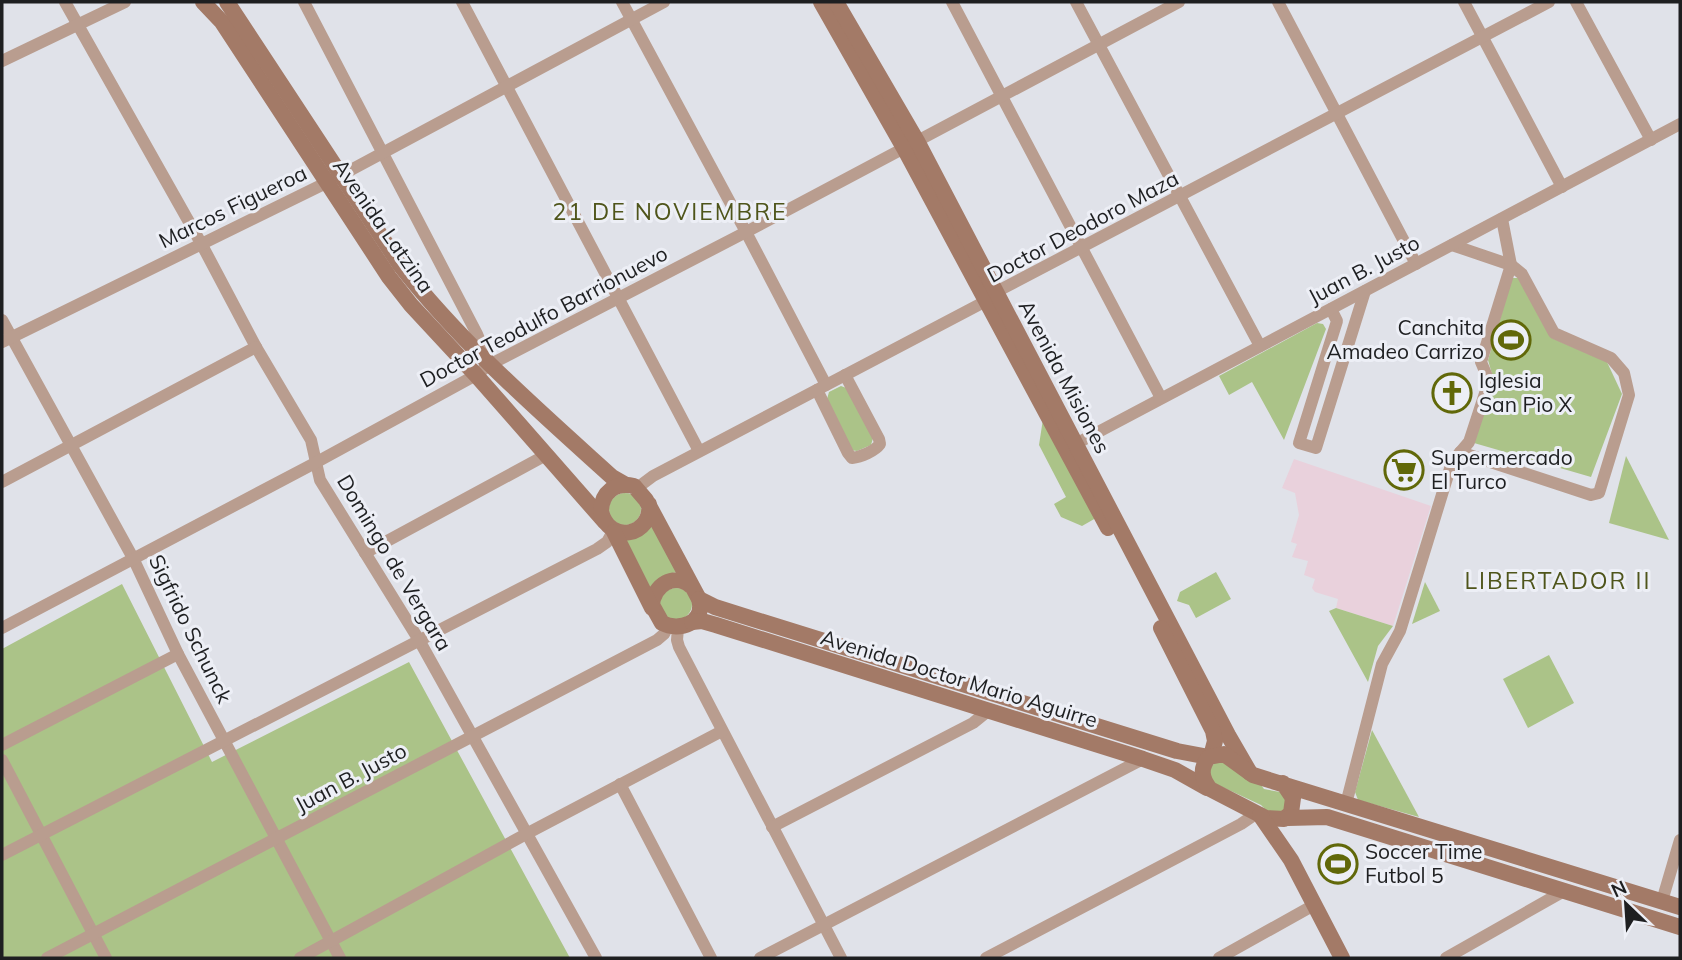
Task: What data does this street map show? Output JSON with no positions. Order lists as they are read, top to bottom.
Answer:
{
  "streets": {
    "main road": ["Avenida Latzina", "Avenida Misiones", "Avenida Doctor Mario Aguirre"],
    "street": [
      "Marcos Figueroa",
      "Doctor Deodoro Maza",
      "Juan B. Justo",
      "Doctor Teodulfo Barrionuevo",
      "Domingo de Vergara",
      "Sigfrido Schunck"
    ]
  },
  "crossings": [
    ["Marcos Figueroa", "Avenida Latzina"],
    ["Marcos Figueroa", "Domingo de Vergara"],
    ["Marcos Figueroa", "Sigfrido Schunck"],
    ["Avenida Latzina", "Doctor Deodoro Maza"],
    ["Avenida Latzina", "Juan B. Justo"],
    ["Avenida Latzina", "Doctor Teodulfo Barrionuevo"],
    ["Avenida Latzina", "Avenida Doctor Mario Aguirre"],
    ["Doctor Deodoro Maza", "Avenida Misiones"],
    ["Juan B. Justo", "Avenida Misiones"],
    ["Juan B. Justo", "Domingo de Vergara"],
    ["Juan B. Justo", "Sigfrido Schunck"],
    ["Juan B. Justo", "Avenida Doctor Mario Aguirre"],
    ["Doctor Teodulfo Barrionuevo", "Avenida Misiones"],
    ["Doctor Teodulfo Barrionuevo", "Domingo de Vergara"],
    ["Doctor Teodulfo Barrionuevo", "Sigfrido Schunck"],
    ["Avenida Misiones", "Avenida Doctor Mario Aguirre"]
  ],
  "districts": ["21 DE NOVIEMBRE", "LIBERTADOR II"],
  "places": {
    "sports": ["Canchita Amadeo Carrizo", "Soccer Time Futbol 5"],
    "church": ["Iglesia San Pio X"],
    "supermarket": ["Supermercado El Turco"]
  },
  "north": "top left"
}
